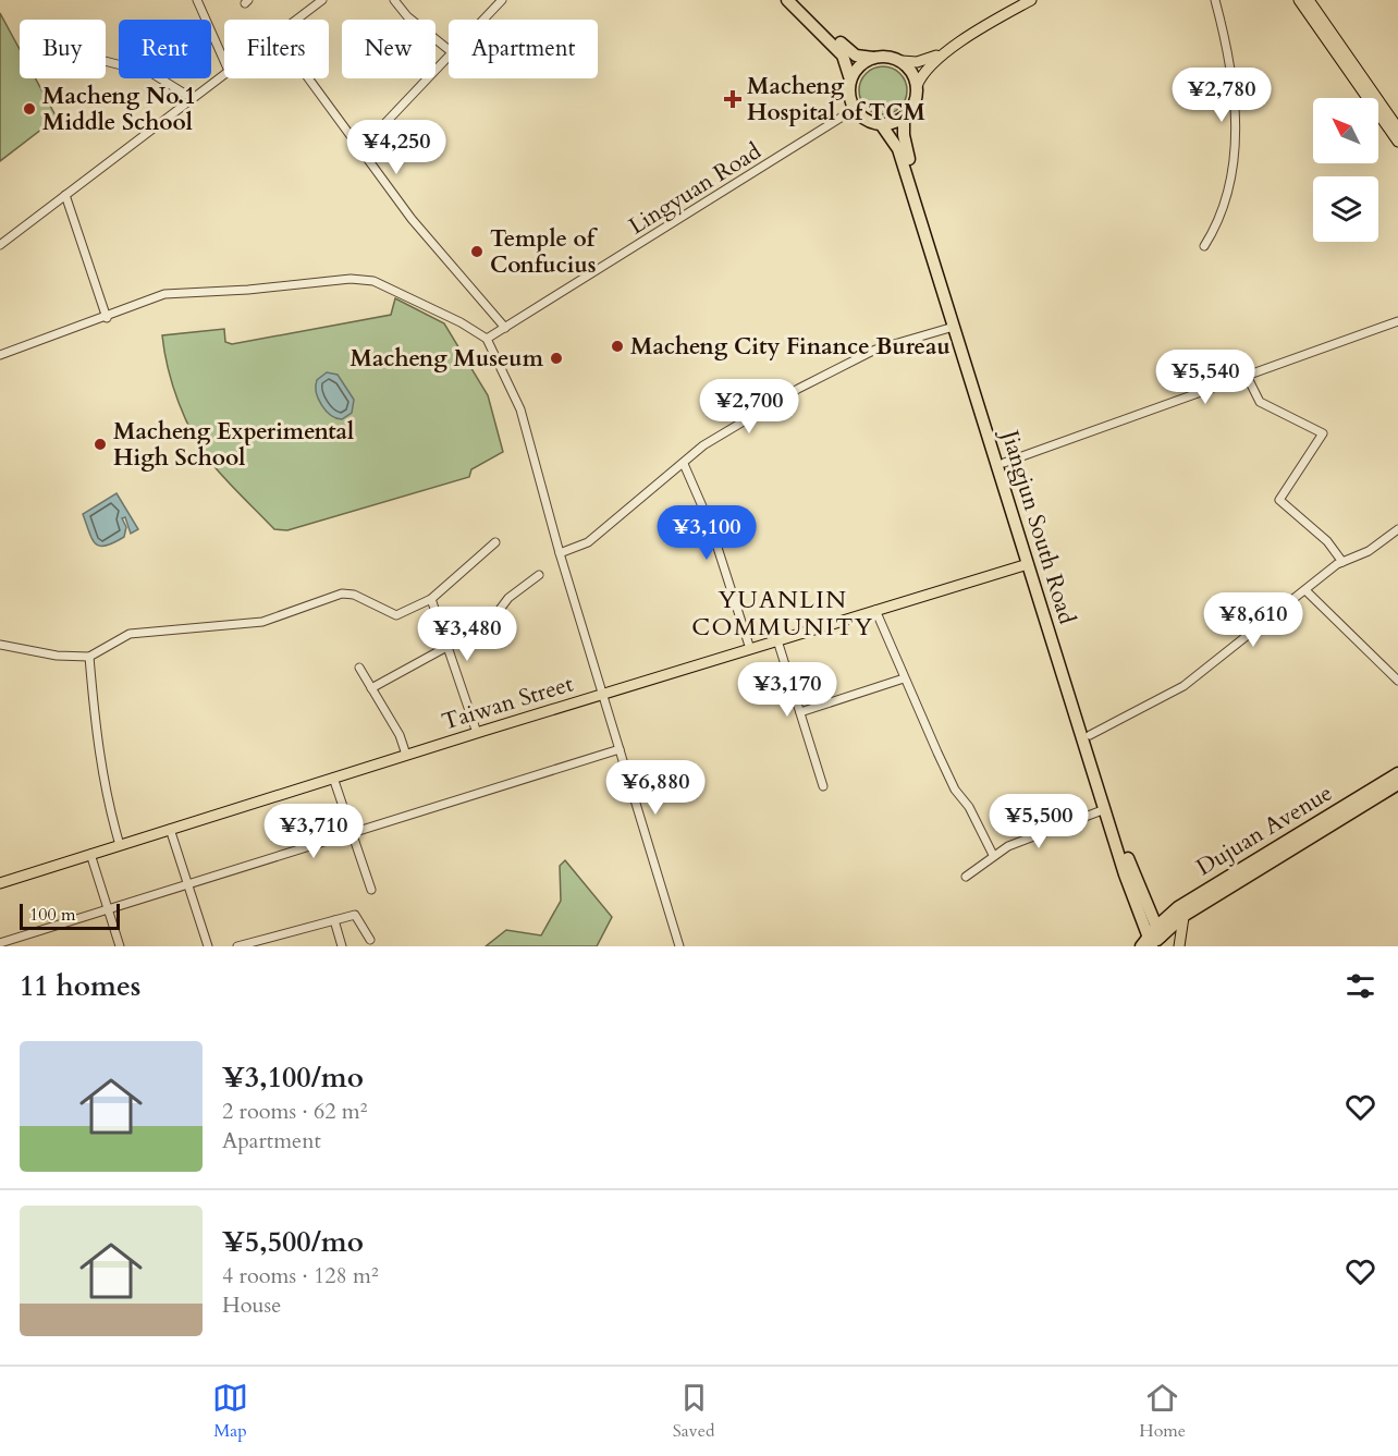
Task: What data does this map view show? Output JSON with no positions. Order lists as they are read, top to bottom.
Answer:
{
  "streets": {
    "highway": ["Jiangjun South Road", "Dujuan Avenue"],
    "main road": ["Taiwan Street"],
    "street": ["Lingyuan Road"]
  },
  "crossings": [
    ["Lingyuan Road", "Jiangjun South Road"],
    ["Jiangjun South Road", "Taiwan Street"],
    ["Jiangjun South Road", "Dujuan Avenue"]
  ],
  "districts": ["YUANLIN COMMUNITY"],
  "places": {
    "health": ["Macheng Hospital of TCM"],
    "other": [
      "Macheng No.1 Middle School",
      "Temple of Confucius",
      "Macheng City Finance Bureau",
      "Macheng Museum",
      "Macheng Experimental High School"
    ]
  },
  "scale_bar": "100 m",
  "north": "top left",
  "page": {
    "chip": [
      "Buy",
      "Rent",
      "Filters",
      "New",
      "Apartment"
    ],
    "price": [
      "¥2,780",
      "¥4,250",
      "¥5,540",
      "¥2,700",
      "¥3,100",
      "¥8,610",
      "¥3,480",
      "¥3,170",
      "¥6,880",
      "¥5,500",
      "¥3,710"
    ],
    "scale": "100 m",
    "heading": "11 homes",
    "list": [
      {
        "name": "¥3,100/mo",
        "note": "2 rooms · 62 m² · Apartment"
      },
      {
        "name": "¥5,500/mo",
        "note": "4 rooms · 128 m² · House"
      }
    ],
    "tabs": ["Map", "Saved", "Home"]
  }
}
